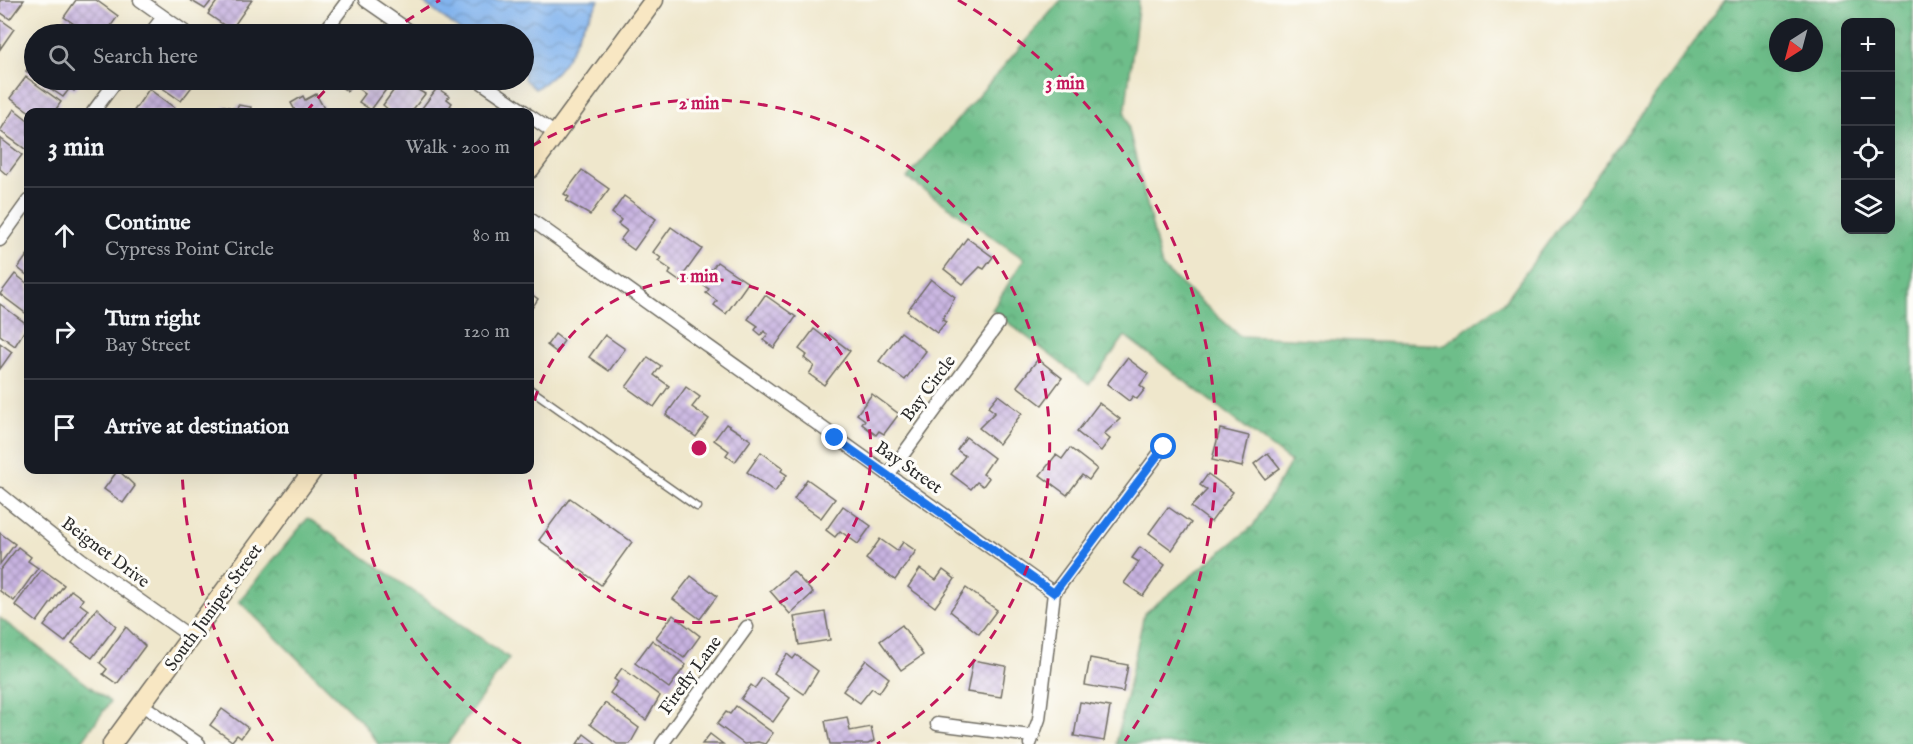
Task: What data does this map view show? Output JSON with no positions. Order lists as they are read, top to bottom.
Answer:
{
  "streets": {
    "street": [
      "Bay Circle",
      "Bay Street",
      "Beignet Drive",
      "South Juniper Street",
      "Firefly Lane"
    ]
  },
  "crossings": [
    ["Bay Circle", "Bay Street"],
    ["Beignet Drive", "South Juniper Street"]
  ],
  "north": "bottom left",
  "page": {
    "map_buttons": ["+", "−"],
    "search": "Search here",
    "heading": ["3 min", "Walk · 200 m"],
    "list": [
      ["Continue", "Cypress Point Circle", "80 m"],
      ["Turn right", "Bay Street", "120 m"],
      "Arrive at destination"
    ]
  },
  "rings": ["3 min", "2 min", "1 min"]
}
